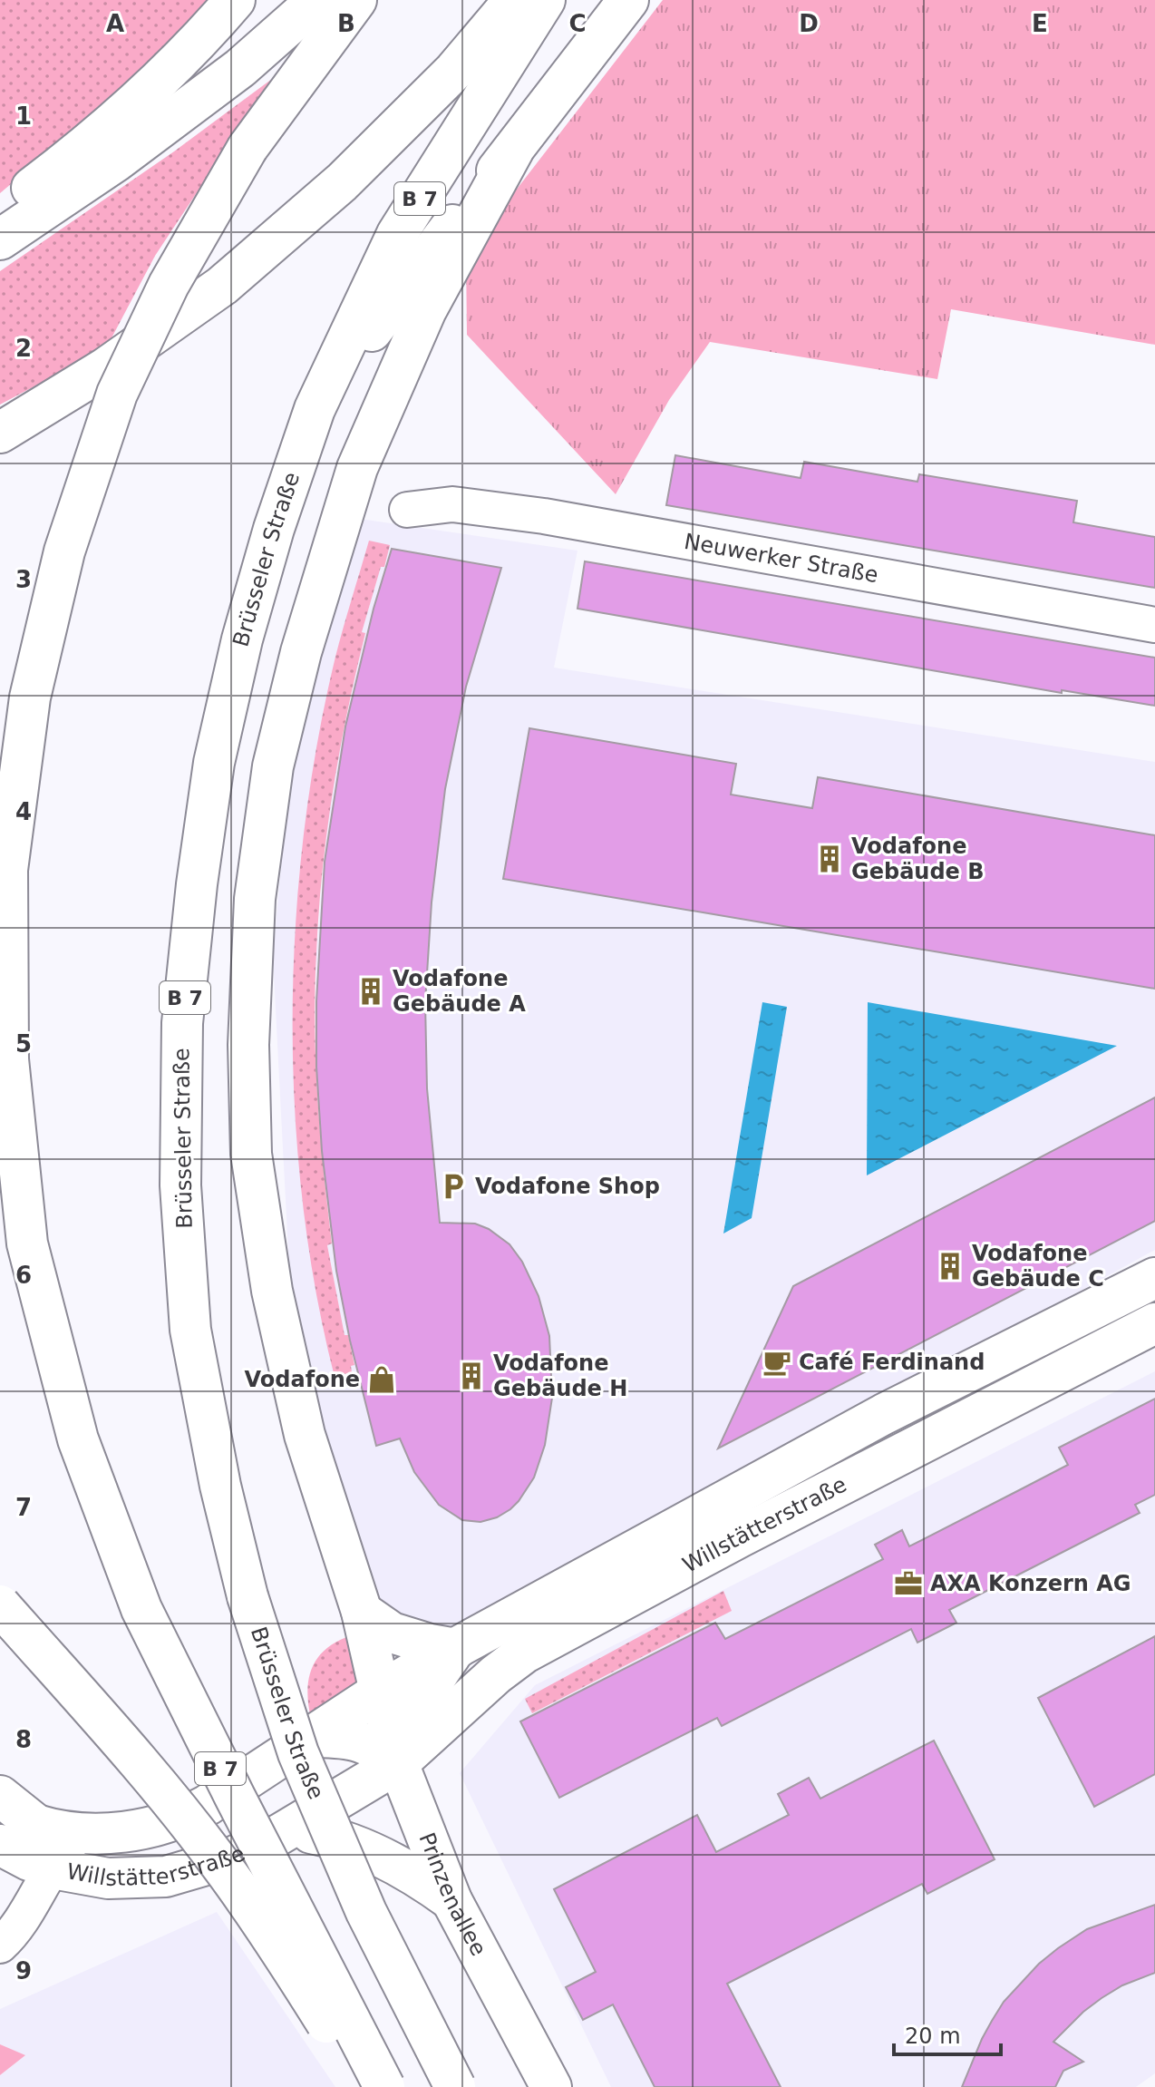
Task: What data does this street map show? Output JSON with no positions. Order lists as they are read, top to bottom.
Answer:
{
  "streets": {
    "main road": [
      "B 7",
      "Brüsseler Straße",
      "Willstätterstraße",
      "Prinzenallee"
    ],
    "street": ["Neuwerker Straße"]
  },
  "crossings": [
    ["Willstätterstraße", "Prinzenallee"]
  ],
  "places": {
    "building": [
      "Vodafone Gebäude B",
      "Vodafone Gebäude A",
      "Vodafone Gebäude C",
      "Vodafone Gebäude H"
    ],
    "parking": ["Vodafone Shop"],
    "cafe": ["Café Ferdinand"],
    "shop": ["Vodafone"],
    "office": ["AXA Konzern AG"]
  },
  "scale_bar": "20 m",
  "grid": {
    "columns": [
      "A",
      "B",
      "C",
      "D",
      "E"
    ],
    "rows": [
      "1",
      "2",
      "3",
      "4",
      "5",
      "6",
      "7",
      "8",
      "9"
    ]
  }
}
